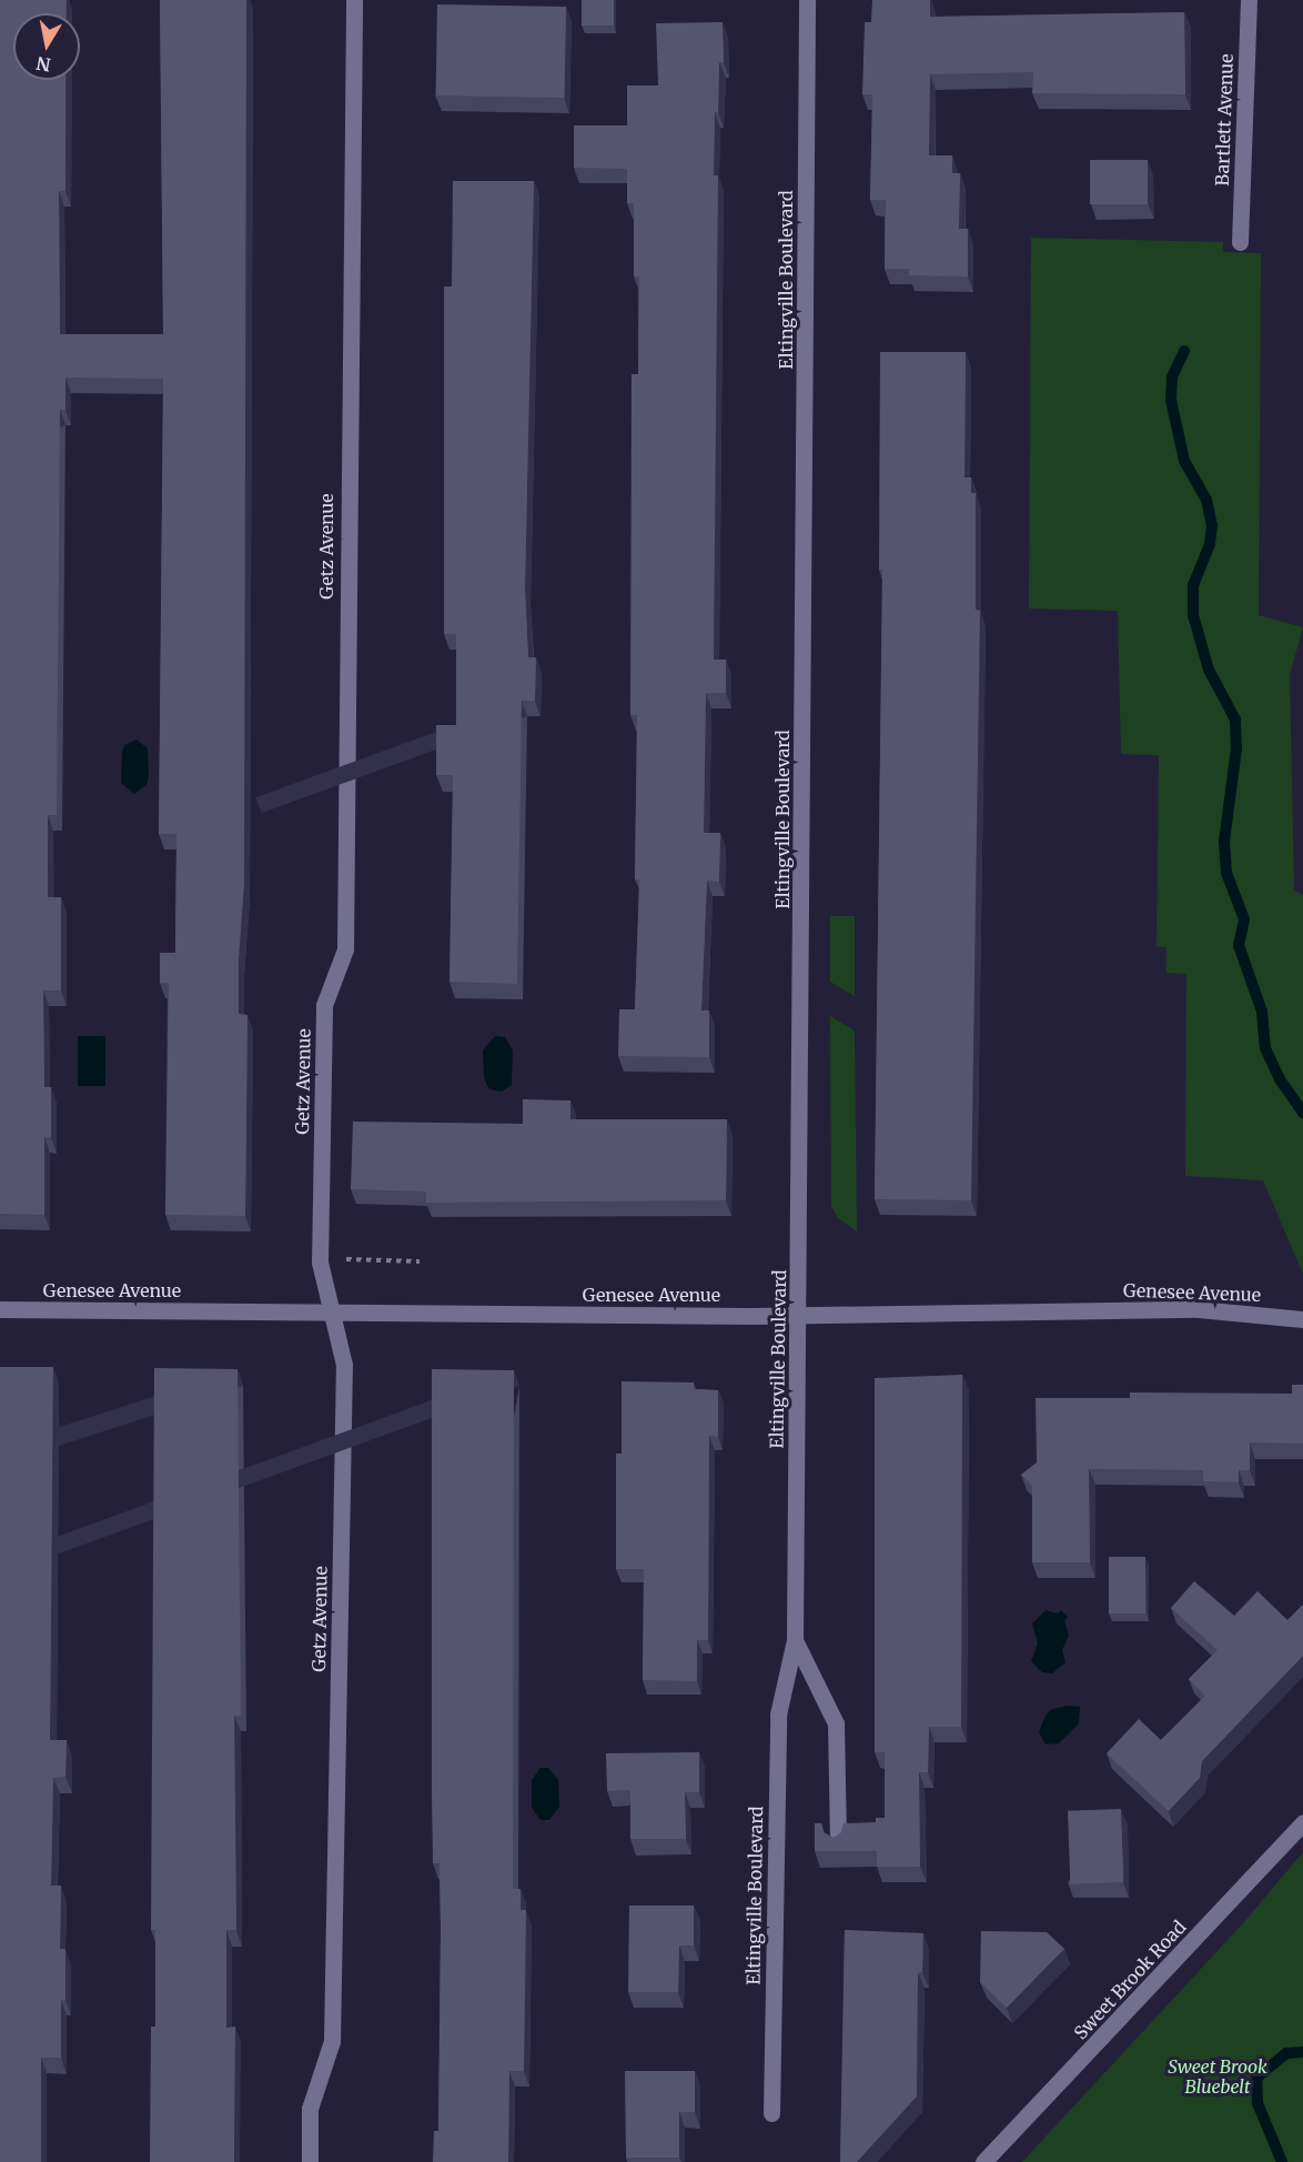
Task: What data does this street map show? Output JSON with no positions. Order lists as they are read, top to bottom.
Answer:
{
  "streets": {
    "street": [
      "Bartlett Avenue",
      "Eltingville Boulevard",
      "Getz Avenue",
      "Genesee Avenue",
      "Sweet Brook Road"
    ]
  },
  "crossings": [
    ["Eltingville Boulevard", "Genesee Avenue"],
    ["Getz Avenue", "Genesee Avenue"]
  ],
  "parks": ["Sweet Brook Bluebelt"],
  "north": "bottom"
}
